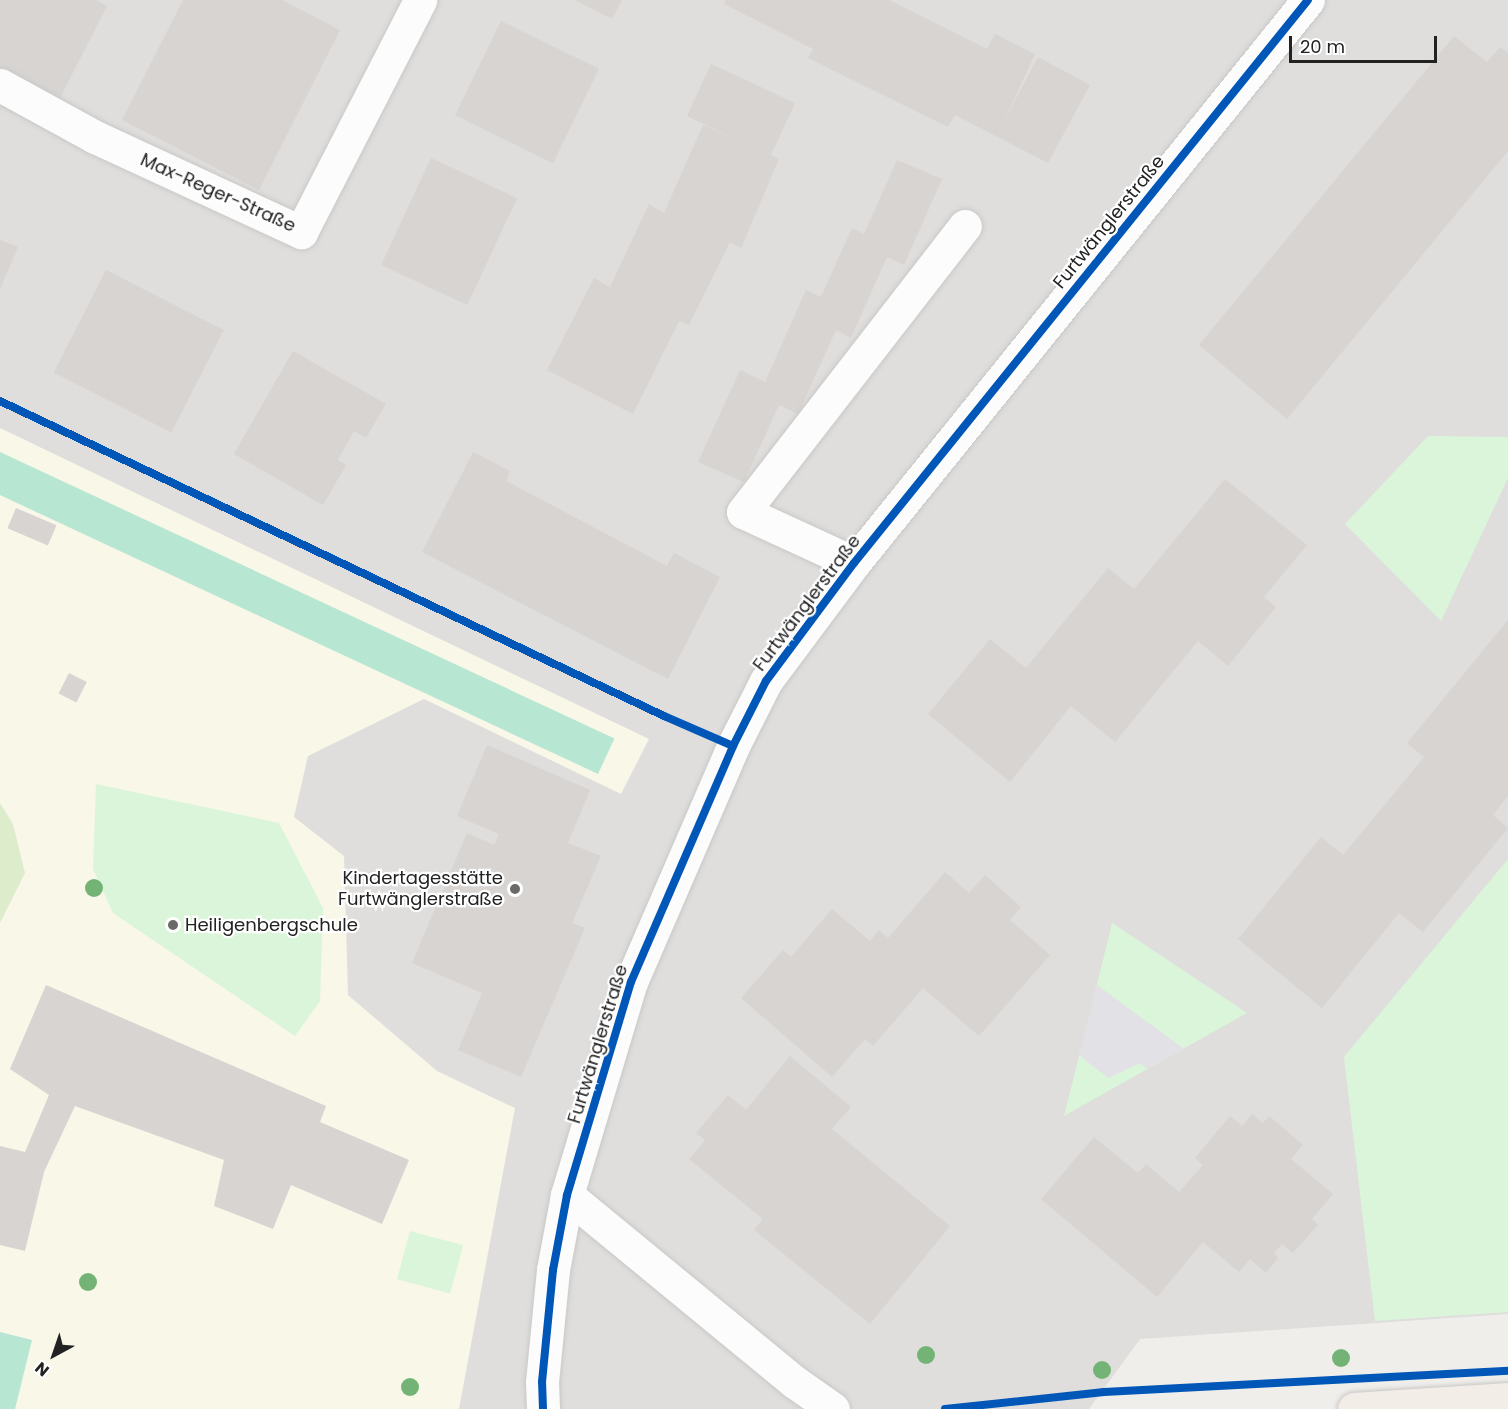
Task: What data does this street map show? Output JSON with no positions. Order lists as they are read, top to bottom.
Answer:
{
  "streets": {
    "street": ["Max-Reger-Straße", "Furtwänglerstraße"]
  },
  "places": ["Kindertagesstätte Furtwänglerstraße", "Heiligenbergschule"],
  "scale_bar": "20 m",
  "north": "bottom left"
}
